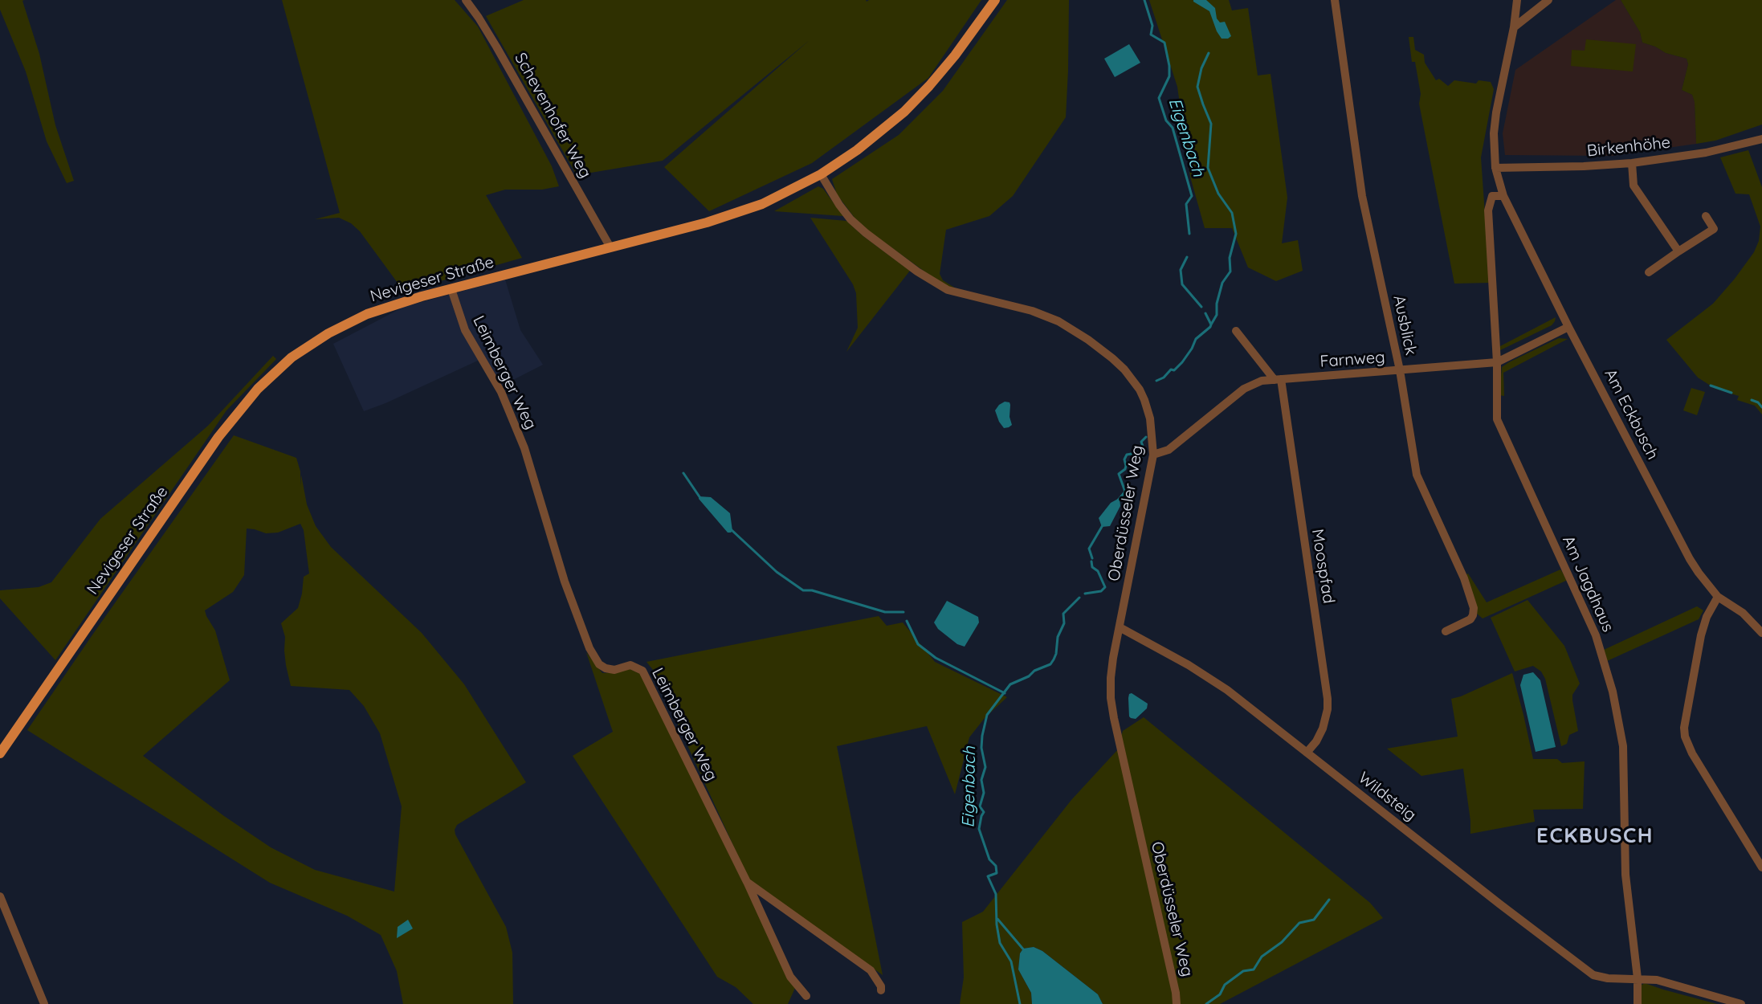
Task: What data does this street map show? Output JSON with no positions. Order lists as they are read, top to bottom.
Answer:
{
  "streets": {
    "main road": ["Nevigeser Straße"],
    "street": [
      "Schevenhofer Weg",
      "Birkenhöhe",
      "Ausblick",
      "Farnweg",
      "Leimberger Weg",
      "Am Eckbusch",
      "Oberdüsseler Weg",
      "Moospfad",
      "Am Jagdhaus",
      "Wildsteig"
    ]
  },
  "crossings": [
    ["Schevenhofer Weg", "Nevigeser Straße"],
    ["Nevigeser Straße", "Leimberger Weg"],
    ["Nevigeser Straße", "Oberdüsseler Weg"],
    ["Ausblick", "Farnweg"],
    ["Farnweg", "Am Eckbusch"],
    ["Farnweg", "Oberdüsseler Weg"],
    ["Farnweg", "Moospfad"],
    ["Farnweg", "Am Jagdhaus"],
    ["Am Eckbusch", "Am Jagdhaus"],
    ["Oberdüsseler Weg", "Wildsteig"],
    ["Moospfad", "Wildsteig"],
    ["Am Jagdhaus", "Wildsteig"]
  ],
  "districts": ["ECKBUSCH"],
  "water": ["Eigenbach"]
}
